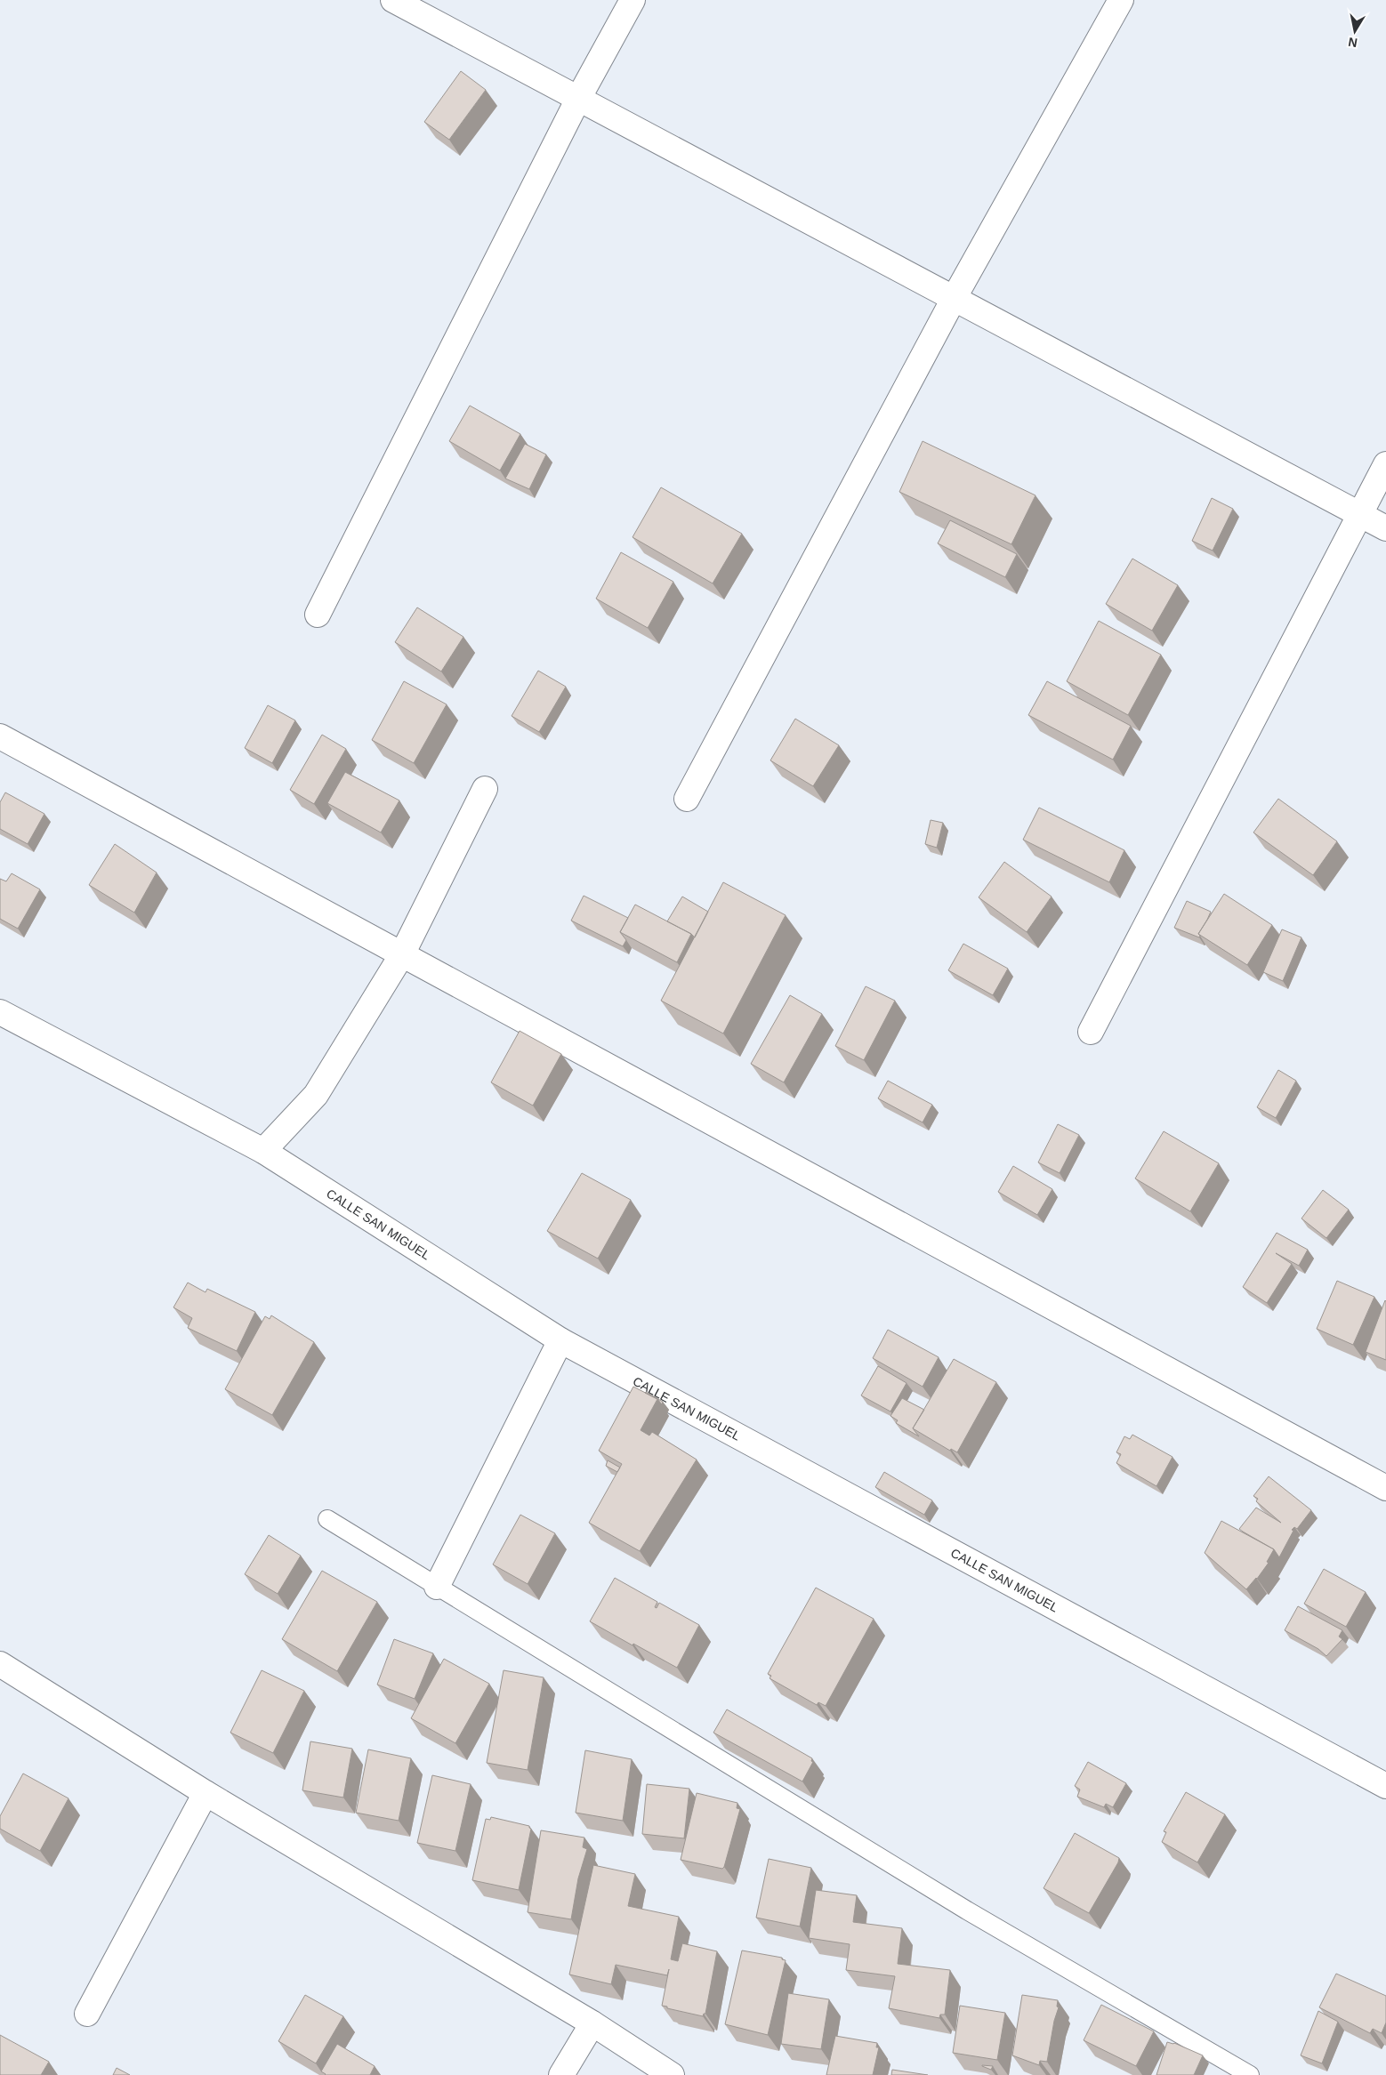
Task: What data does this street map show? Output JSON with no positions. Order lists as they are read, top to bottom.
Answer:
{
  "streets": {
    "street": ["CALLE SAN MIGUEL"]
  },
  "north": "bottom"
}
